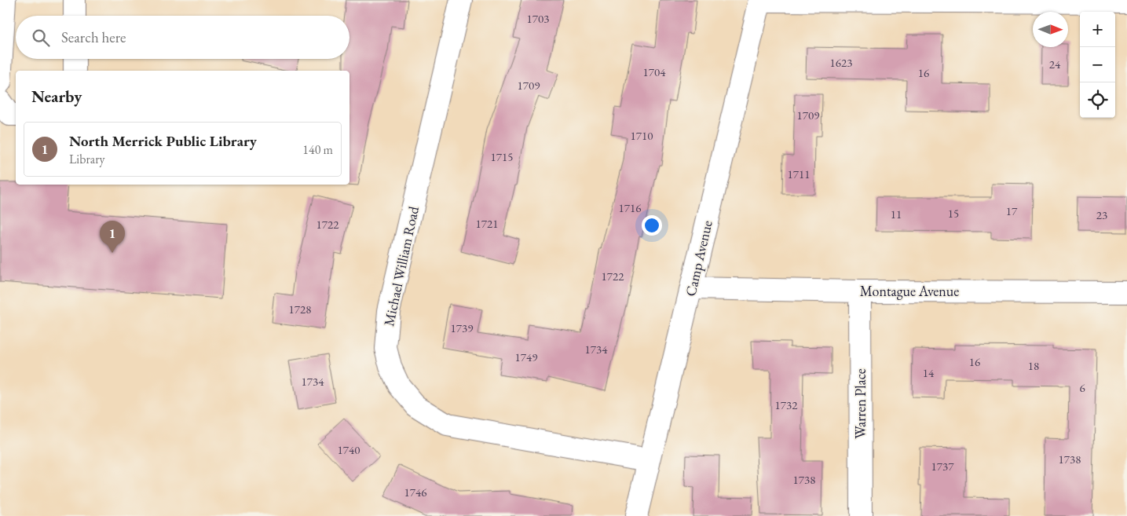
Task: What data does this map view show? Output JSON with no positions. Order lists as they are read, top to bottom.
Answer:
{
  "streets": {
    "street": [
      "Camp Avenue",
      "Michael William Road",
      "Montague Avenue",
      "Warren Place"
    ]
  },
  "crossings": [
    ["Camp Avenue", "Michael William Road"],
    ["Camp Avenue", "Montague Avenue"],
    ["Montague Avenue", "Warren Place"]
  ],
  "house_numbers": [
    "1703",
    "1623",
    "24",
    "1704",
    "16",
    "1709",
    "1709",
    "1710",
    "1715",
    "1711",
    "1716",
    "17",
    "15",
    "11",
    "23",
    "1721",
    "1722",
    "1722",
    "1728",
    "1739",
    "1734",
    "1749",
    "16",
    "18",
    "14",
    "1734",
    "6",
    "1732",
    "1740",
    "1738",
    "1737",
    "1738",
    "1746"
  ],
  "north": "right",
  "page": {
    "map_buttons": ["+", "−"],
    "search": "Search here",
    "heading": "Nearby",
    "list": [
      {
        "mark": "1",
        "name": "North Merrick Public Library",
        "note": "Library",
        "value": "140 m"
      }
    ],
    "pins": "1"
  }
}
